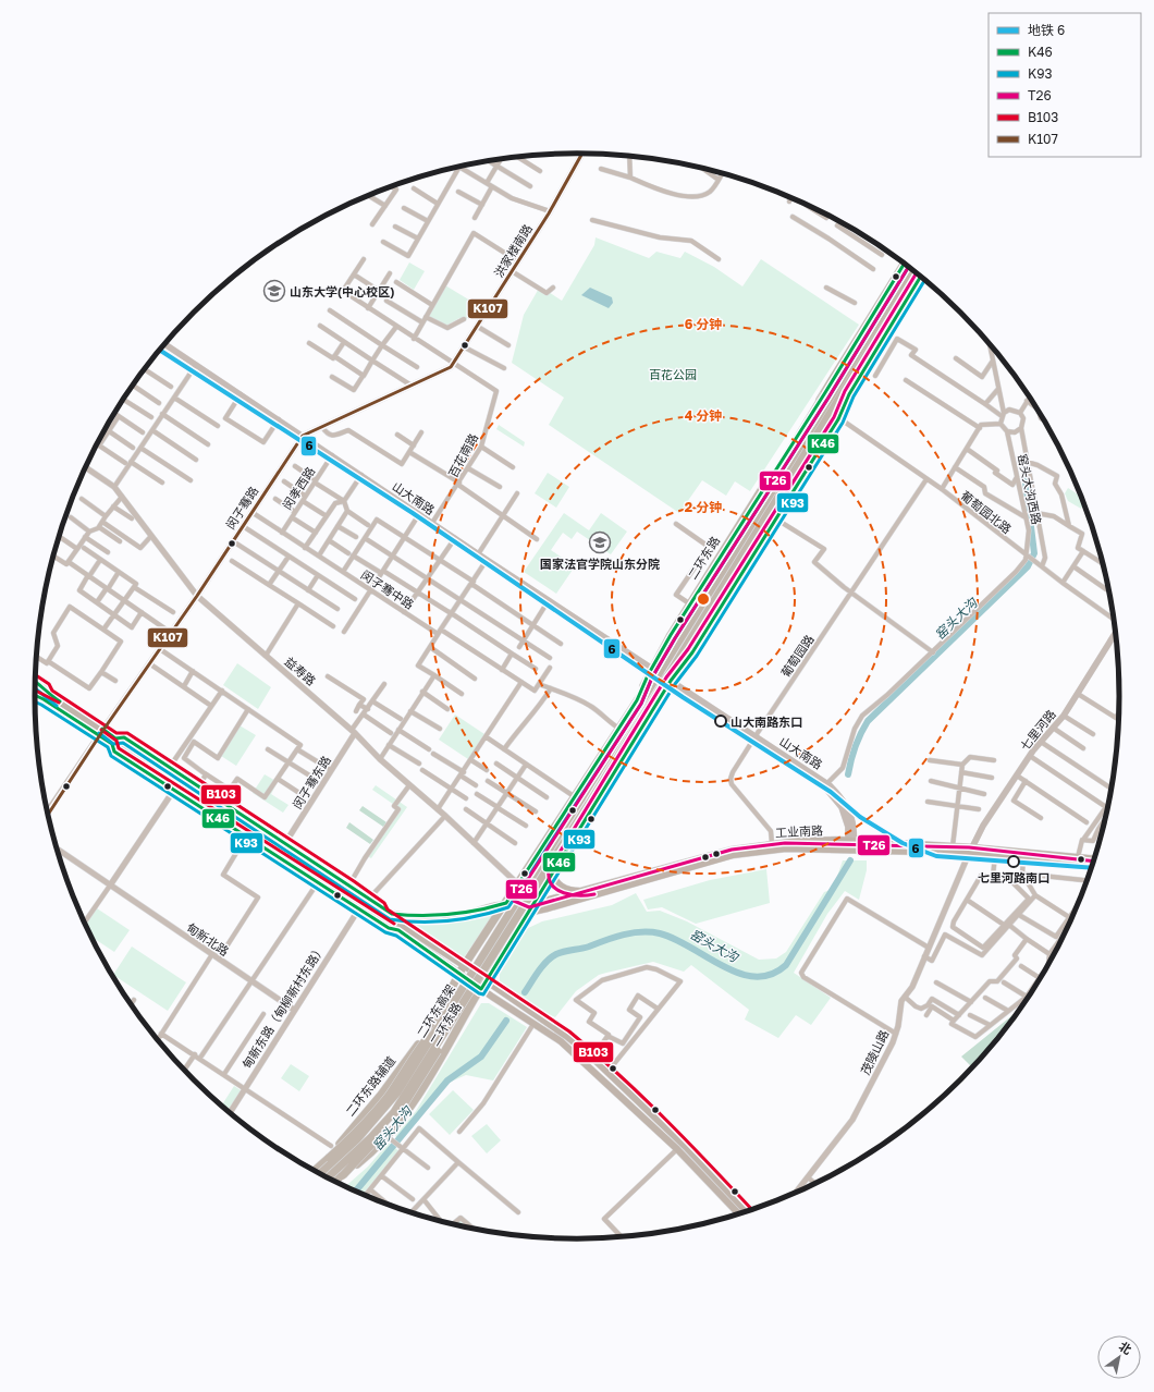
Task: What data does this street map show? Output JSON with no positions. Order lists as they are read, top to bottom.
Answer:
{
  "streets": {
    "highway": ["二环东路", "二环东高架", "二环东路辅道"],
    "main road": ["山大南路", "七里河路", "工业南路"],
    "street": [
      "洪家楼南路",
      "百花南路",
      "闵孝西路",
      "窑头大沟西路",
      "闵子骞路",
      "葡萄园北路",
      "闵子骞中路",
      "葡萄园路",
      "益寿路",
      "闵子骞东路",
      "甸新北路",
      "甸新东路（甸柳新村东路）",
      "茂陵山路"
    ]
  },
  "crossings": [
    ["洪家楼南路", "百花南路"],
    ["百花南路", "山大南路"],
    ["闵孝西路", "山大南路"],
    ["闵孝西路", "闵子骞中路"],
    ["窑头大沟西路", "山大南路"],
    ["窑头大沟西路", "葡萄园北路"],
    ["山大南路", "闵子骞路"],
    ["山大南路", "二环东路"],
    ["山大南路", "葡萄园路"],
    ["山大南路", "工业南路"],
    ["山大南路", "二环东高架"],
    ["闵子骞路", "闵子骞中路"],
    ["闵子骞路", "益寿路"],
    ["葡萄园北路", "二环东路"],
    ["葡萄园北路", "葡萄园路"],
    ["二环东路", "益寿路"],
    ["二环东路", "工业南路"],
    ["二环东路", "二环东高架"],
    ["二环东路", "二环东路辅道"],
    ["葡萄园路", "工业南路"],
    ["益寿路", "闵子骞东路"],
    ["七里河路", "工业南路"],
    ["七里河路", "茂陵山路"],
    ["工业南路", "茂陵山路"],
    ["甸新北路", "甸新东路（甸柳新村东路）"]
  ],
  "water": ["窑头大沟"],
  "parks": ["百花公园"],
  "places": {
    "school or university": ["山东大学(中心校区)", "国家法官学院山东分院"],
    "other": ["山大南路东口", "七里河路南口"]
  },
  "lines": [
    "transit line K107",
    "transit line K46",
    "transit line K93",
    "transit line T26",
    "metro line 6",
    "transit line B103"
  ],
  "legend": [
    "地铁 6",
    "K46",
    "K93",
    "T26",
    "B103",
    "K107"
  ],
  "north": "top right",
  "rings": ["6 分钟", "4 分钟", "2 分钟"]
}
